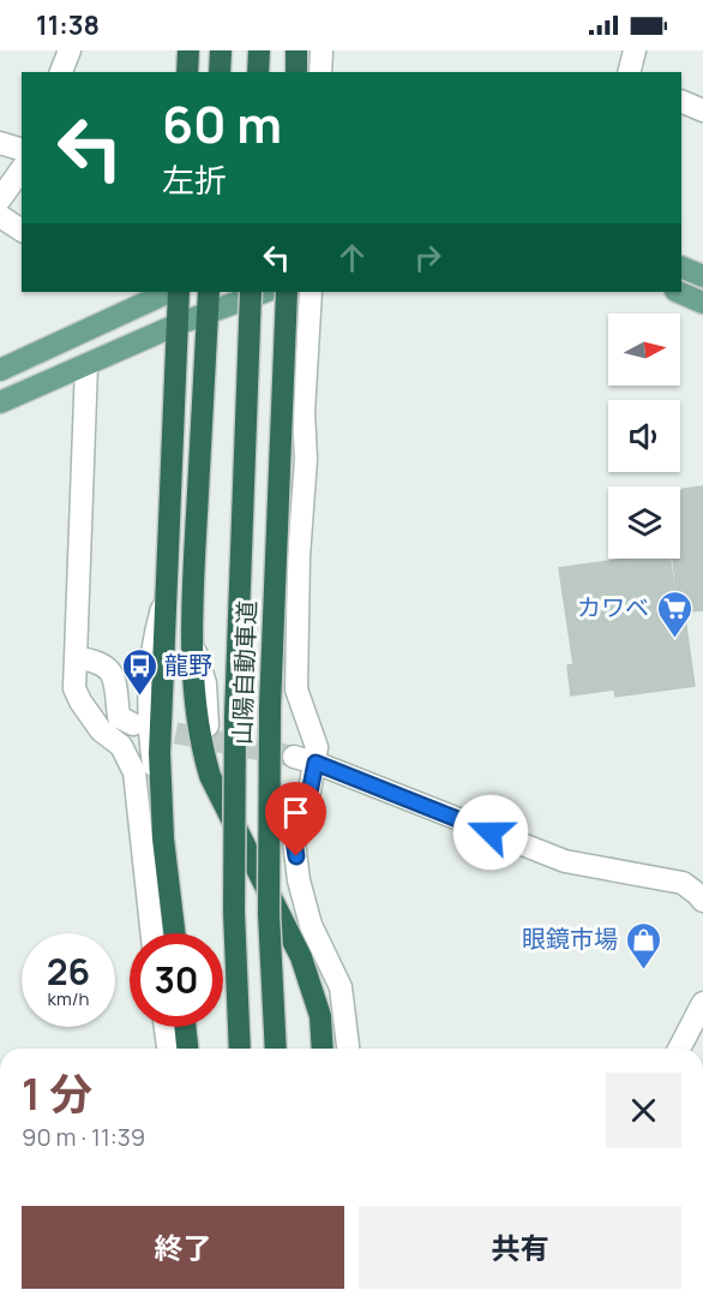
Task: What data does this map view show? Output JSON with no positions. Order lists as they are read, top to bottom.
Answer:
{
  "streets": {
    "highway": ["山陽自動車道"]
  },
  "places": {
    "supermarket": ["カワベ"],
    "bus stop": ["龍野"],
    "shop": ["眼鏡市場"]
  },
  "north": "right",
  "page": {
    "status": "11:38",
    "turn": ["60 m", "左折"],
    "speed": "26 km/h",
    "limit": "30",
    "heading": ["1 分", "90 m · 11:39"],
    "buttons": ["終了", "共有"]
  }
}
